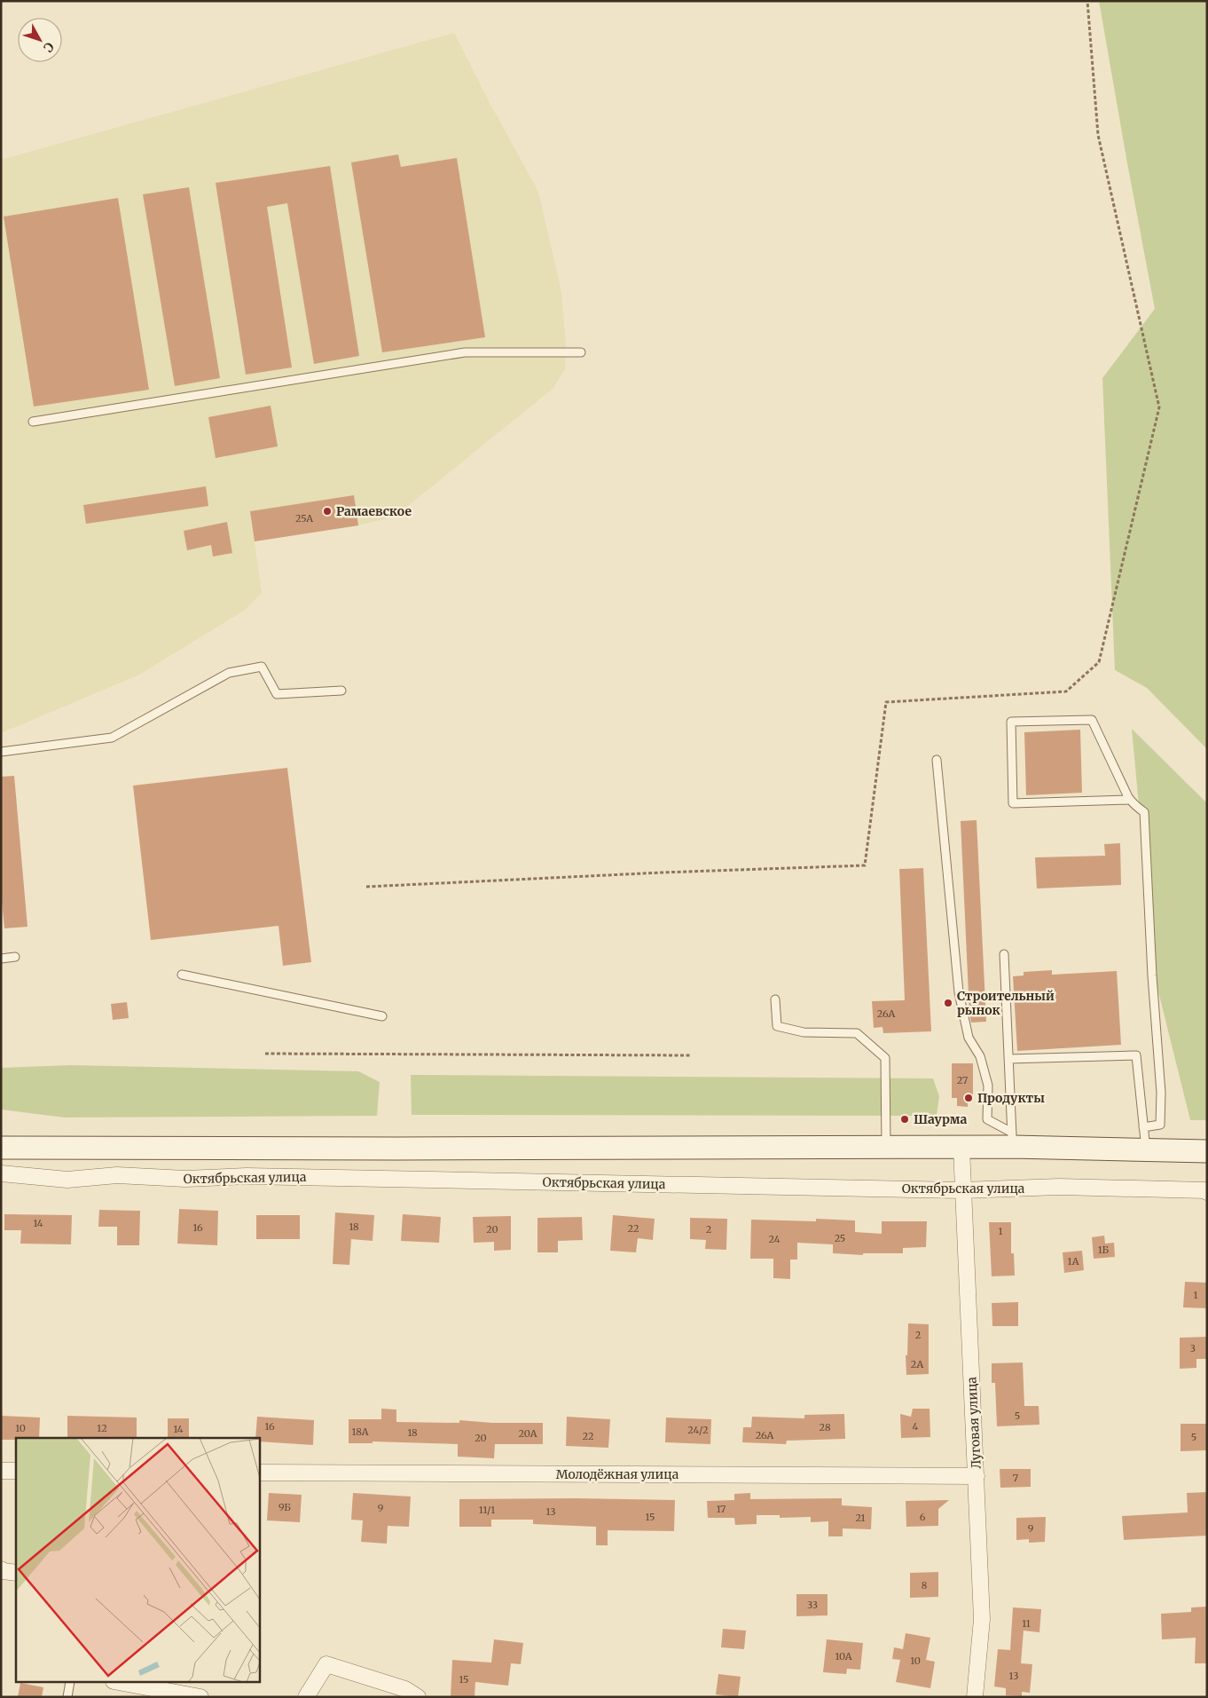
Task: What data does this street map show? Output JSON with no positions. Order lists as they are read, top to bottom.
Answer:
{
  "streets": {
    "street": ["Октябрьская улица", "Луговая улица", "Молодёжная улица"]
  },
  "crossings": [
    ["Октябрьская улица", "Луговая улица"],
    ["Луговая улица", "Молодёжная улица"]
  ],
  "places": [
    "Рамаевское",
    "Строительный рынок",
    "Продукты",
    "Шаурма"
  ],
  "house_numbers": [
    "25А",
    "26А",
    "27",
    "14",
    "18",
    "16",
    "22",
    "20",
    "2",
    "1",
    "25",
    "24",
    "1Б",
    "1А",
    "1",
    "2",
    "3",
    "2А",
    "5",
    "16",
    "4",
    "28",
    "10",
    "12",
    "14",
    "24/2",
    "18А",
    "18",
    "20А",
    "26А",
    "22",
    "5",
    "20",
    "7",
    "9Б",
    "9",
    "17",
    "11/1",
    "13",
    "15",
    "6",
    "21",
    "9",
    "8",
    "33",
    "11",
    "10А",
    "10",
    "13",
    "15"
  ],
  "north": "bottom right"
}
